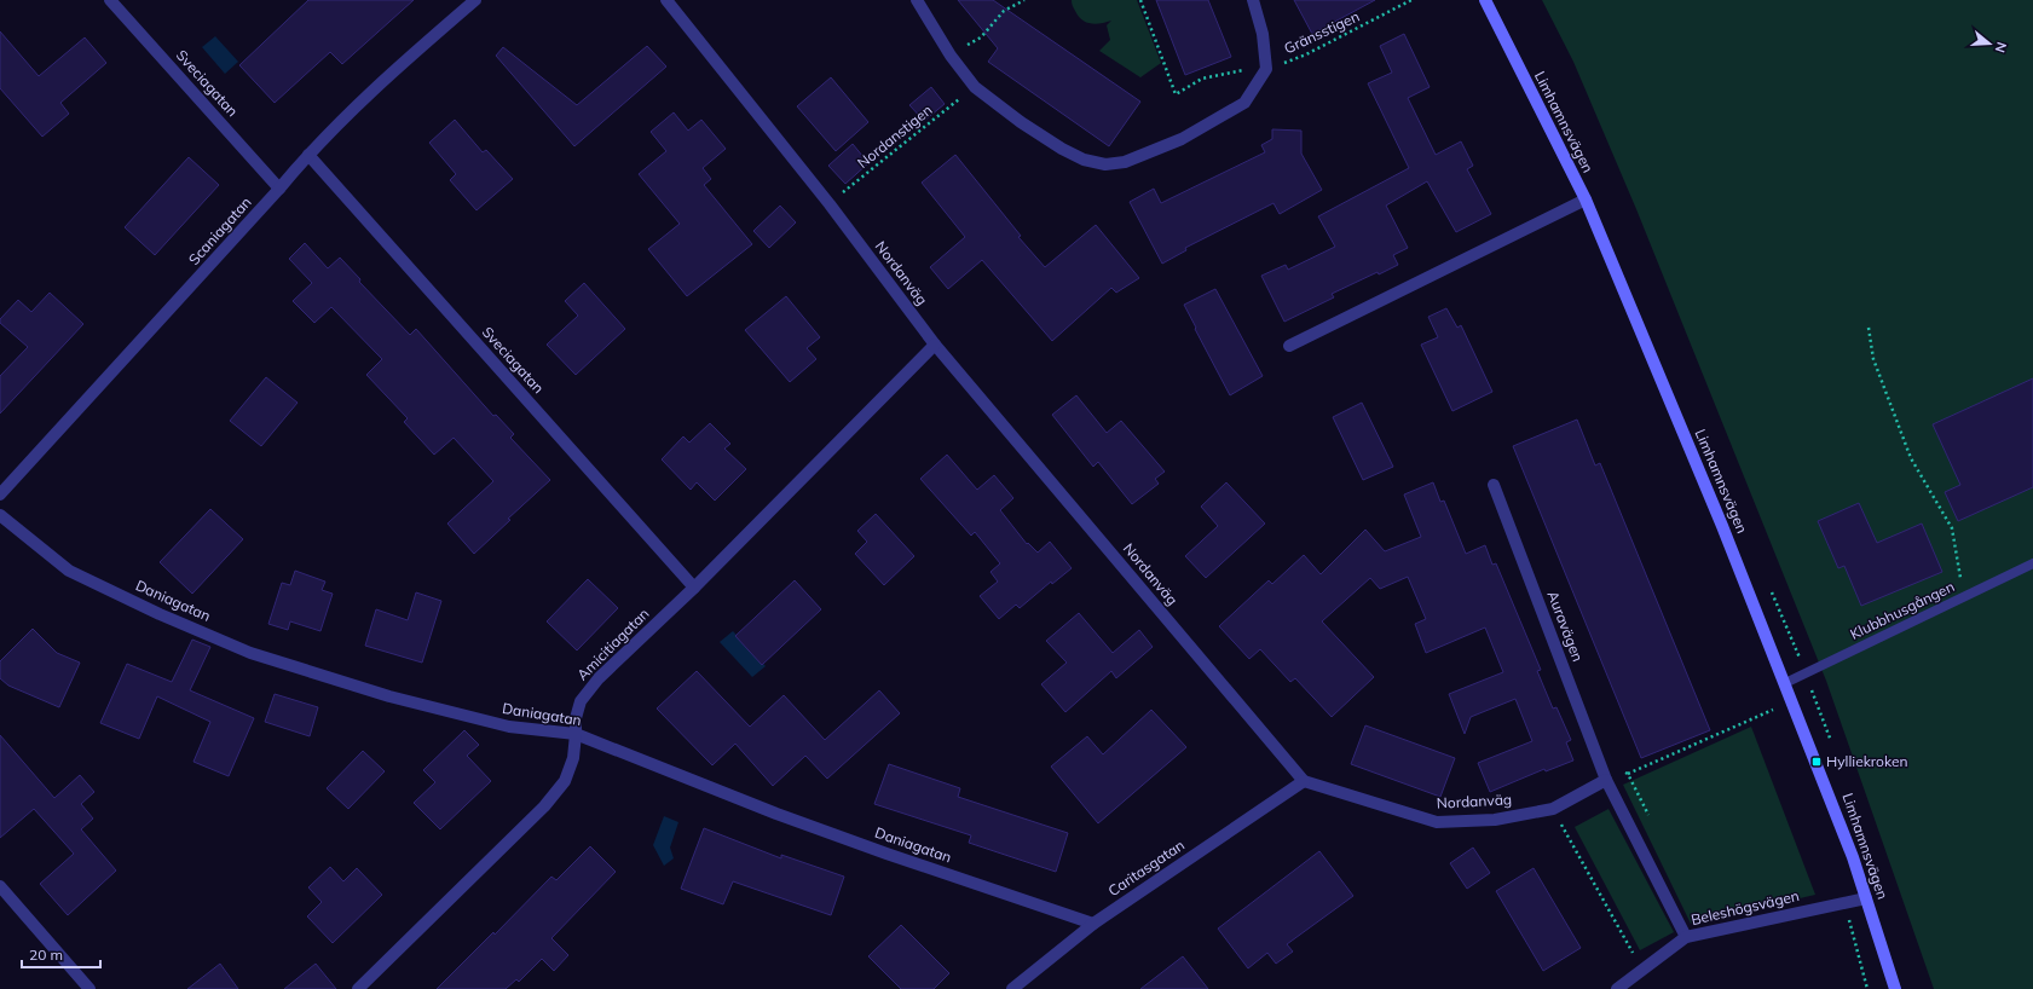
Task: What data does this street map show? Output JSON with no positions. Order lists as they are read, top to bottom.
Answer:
{
  "streets": {
    "main road": ["Limhamnsvägen"],
    "street": [
      "Sveciagatan",
      "Scaniagatan",
      "Nordanväg",
      "Daniagatan",
      "Auravägen",
      "Amicitiagatan",
      "Caritasgatan",
      "Beleshögsvägen"
    ],
    "lane": ["Klubbhusgången"],
    "path": ["Gränsstigen", "Nordanstigen"]
  },
  "crossings": [
    ["Sveciagatan", "Scaniagatan"],
    ["Sveciagatan", "Amicitiagatan"],
    ["Limhamnsvägen", "Klubbhusgången"],
    ["Limhamnsvägen", "Beleshögsvägen"],
    ["Nordanstigen", "Nordanväg"],
    ["Nordanväg", "Auravägen"],
    ["Nordanväg", "Amicitiagatan"],
    ["Nordanväg", "Caritasgatan"],
    ["Daniagatan", "Amicitiagatan"],
    ["Daniagatan", "Caritasgatan"]
  ],
  "places": {
    "transit": ["Hylliekroken"]
  },
  "scale_bar": "20 m",
  "north": "right"
}
